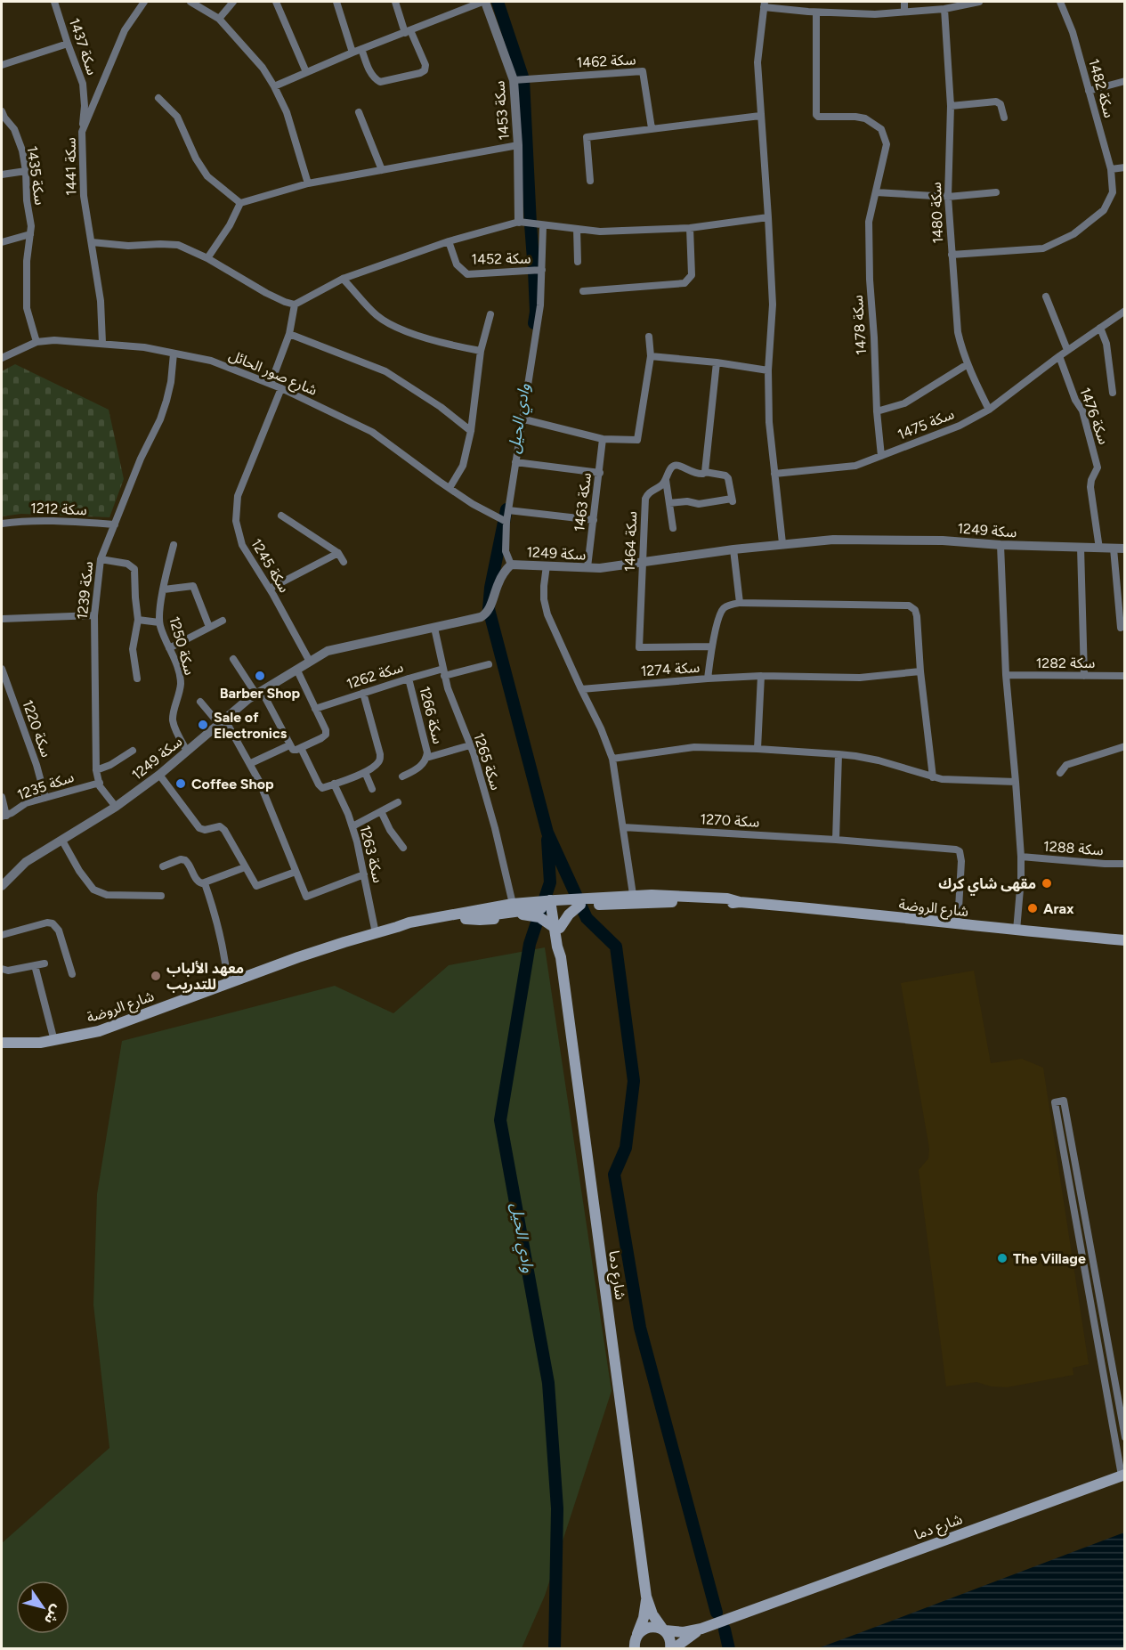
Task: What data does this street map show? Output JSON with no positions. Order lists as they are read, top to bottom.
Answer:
{
  "streets": {
    "main road": ["شارع الروضة", "شارع دما"],
    "street": [
      "سكة 1437",
      "سكة 1462",
      "سكة 1482",
      "سكة 1453",
      "سكة 1441",
      "سكة 1435",
      "سكة 1480",
      "سكة 1452",
      "سكة 1478",
      "شارع صور الحائل",
      "سكة 1476",
      "سكة 1475",
      "سكة 1463",
      "سكة 1212",
      "سكة 1249",
      "سكة 1464",
      "سكة 1245",
      "سكة 1239",
      "سكة 1250",
      "سكة 1282",
      "سكة 1274",
      "سكة 1262",
      "سكة 1266",
      "سكة 1220",
      "سكة 1265",
      "سكة 1235",
      "سكة 1270",
      "سكة 1288",
      "سكة 1263"
    ]
  },
  "crossings": [
    ["سكة 1437", "سكة 1441"],
    ["سكة 1462", "سكة 1453"],
    ["سكة 1482", "سكة 1480"],
    ["سكة 1441", "شارع صور الحائل"],
    ["سكة 1435", "شارع صور الحائل"],
    ["سكة 1480", "سكة 1475"],
    ["سكة 1478", "سكة 1475"],
    ["شارع صور الحائل", "سكة 1245"],
    ["شارع صور الحائل", "سكة 1239"],
    ["سكة 1476", "سكة 1475"],
    ["سكة 1476", "سكة 1249"],
    ["سكة 1463", "سكة 1249"],
    ["سكة 1212", "سكة 1239"],
    ["سكة 1249", "سكة 1464"],
    ["سكة 1249", "سكة 1245"],
    ["سكة 1249", "سكة 1239"],
    ["سكة 1249", "سكة 1250"],
    ["سكة 1249", "سكة 1265"],
    ["سكة 1239", "سكة 1235"],
    ["سكة 1262", "سكة 1266"],
    ["سكة 1262", "سكة 1265"],
    ["سكة 1266", "سكة 1265"],
    ["سكة 1220", "سكة 1235"],
    ["سكة 1265", "شارع الروضة"],
    ["سكة 1270", "شارع الروضة"],
    ["سكة 1263", "شارع الروضة"],
    ["شارع الروضة", "شارع دما"]
  ],
  "water": ["وادي الحيل"],
  "places": [
    "Barber Shop",
    "Sale of Electronics",
    "Coffee Shop",
    "مقهى شاي كرك",
    "Arax",
    "معهد الألباب للتدريب",
    "The Village"
  ],
  "north": "bottom right"
}
